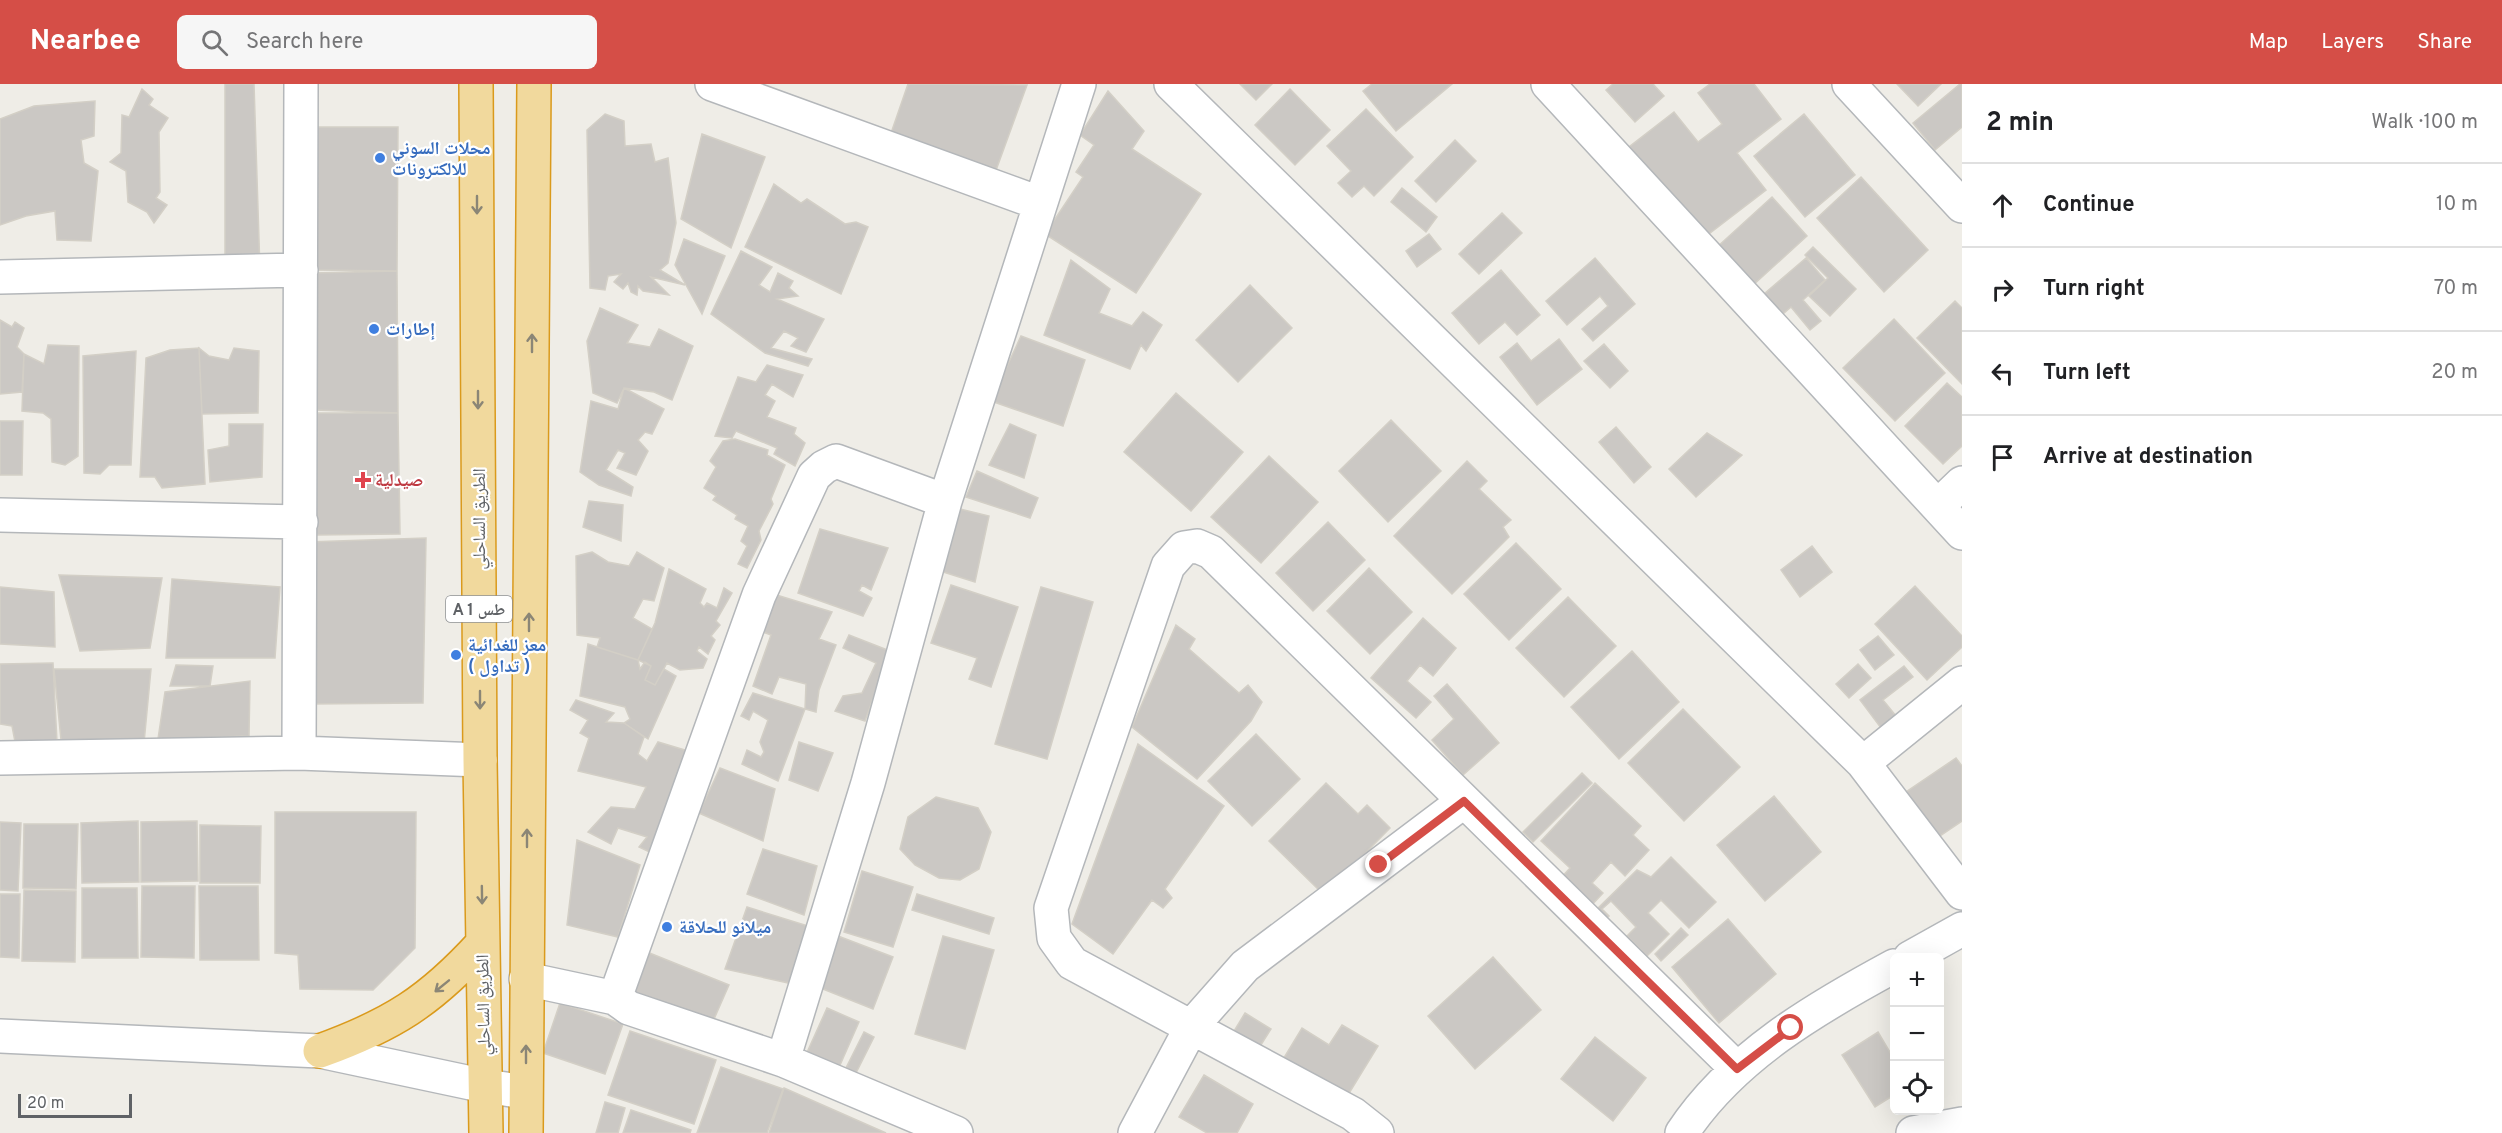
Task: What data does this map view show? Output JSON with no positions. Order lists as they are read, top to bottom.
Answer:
{
  "streets": {
    "highway": ["الطريق الساحلي", "A 1 طس"]
  },
  "places": {
    "other": [
      "محلات السوني للالكترونات",
      "إطارات",
      "معز للغدائية ( تداول )",
      "ميلانو للحلاقة"
    ],
    "health": ["صيدلية"]
  },
  "scale_bar": "20 m",
  "page": {
    "header": "Nearbee",
    "search": "Search here",
    "nav": ["Map", "Layers", "Share"],
    "heading": ["2 min", "Walk · 100 m"],
    "list": [
      ["Continue", "10 m"],
      ["Turn right", "70 m"],
      ["Turn left", "20 m"],
      "Arrive at destination"
    ],
    "map_buttons": ["+", "−"],
    "scale": "20 m"
  }
}
